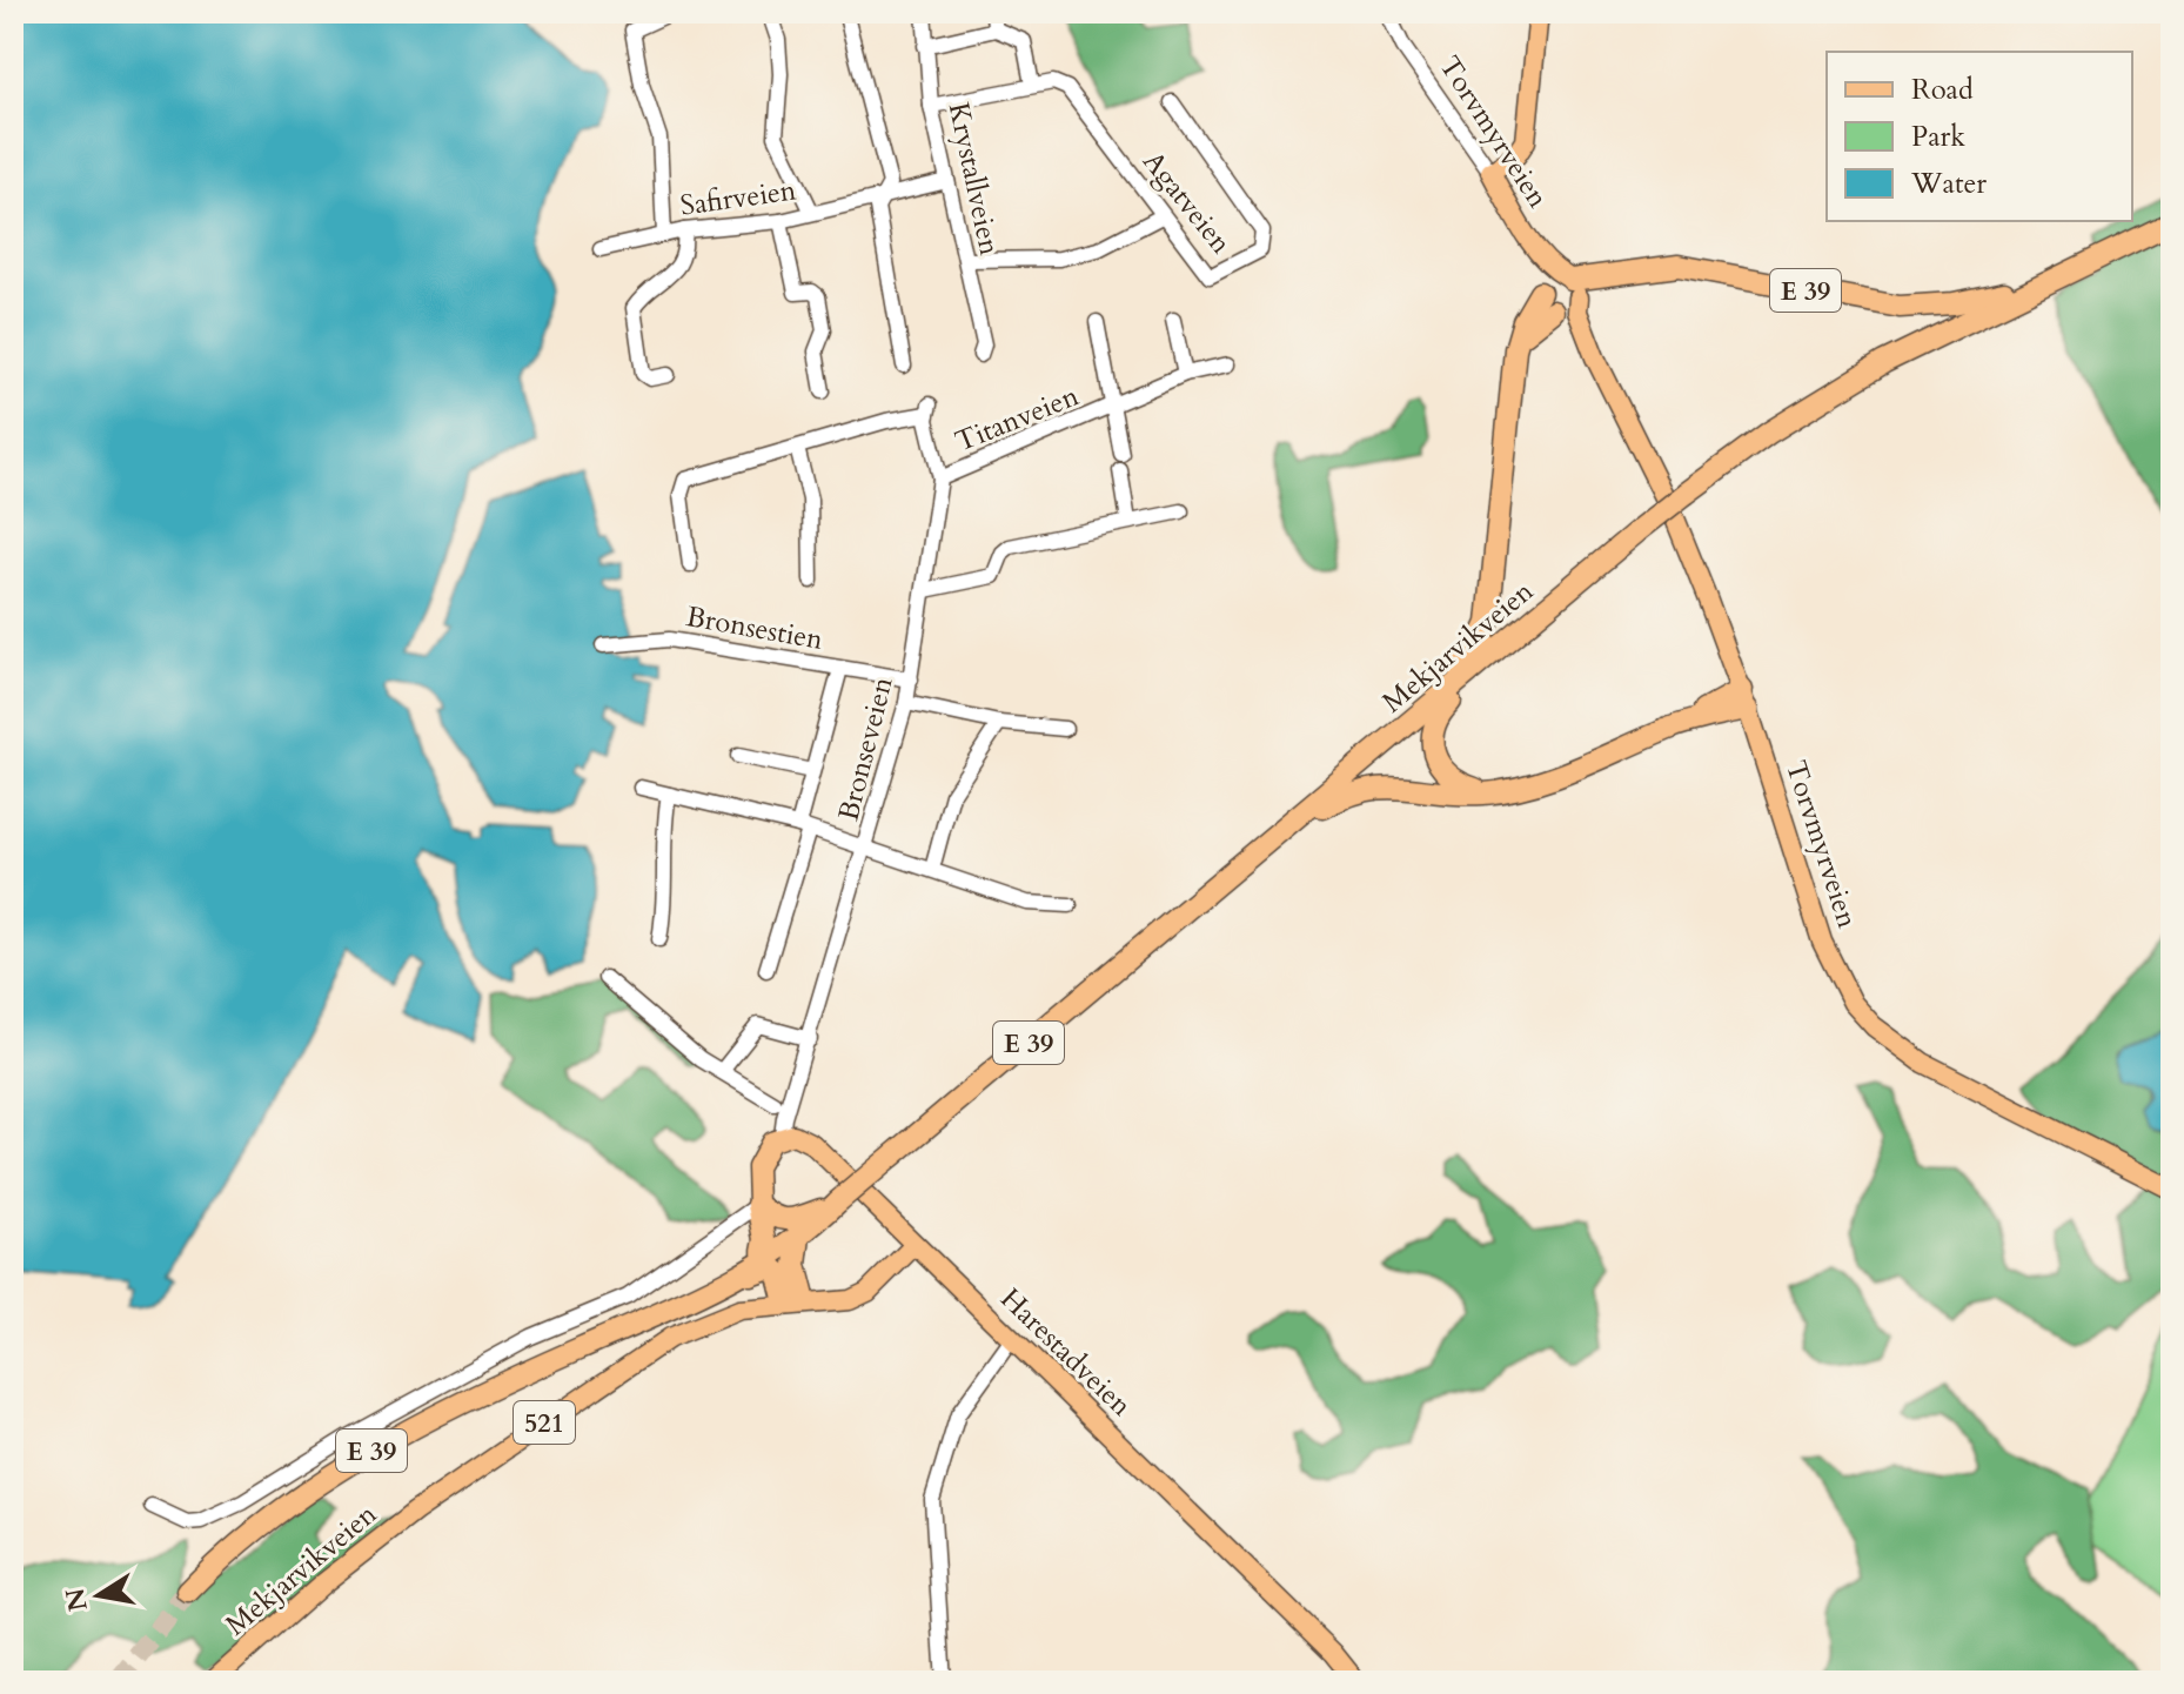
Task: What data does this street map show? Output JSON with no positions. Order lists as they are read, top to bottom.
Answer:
{
  "streets": {
    "highway": ["E 39", "Mekjarvikveien"],
    "main road": ["Torvmyrveien", "Harestadveien", "521"],
    "street": [
      "Krystallveien",
      "Safirveien",
      "Agatveien",
      "Titanveien",
      "Bronsestien",
      "Bronseveien"
    ]
  },
  "crossings": [
    ["Torvmyrveien", "E 39"],
    ["Krystallveien", "Safirveien"],
    ["Krystallveien", "Agatveien"],
    ["E 39", "Mekjarvikveien"],
    ["Titanveien", "Bronseveien"],
    ["Bronsestien", "Bronseveien"],
    ["Mekjarvikveien", "Harestadveien"],
    ["Bronseveien", "Harestadveien"]
  ],
  "legend": ["Road", "Park", "Water"],
  "north": "left"
}
